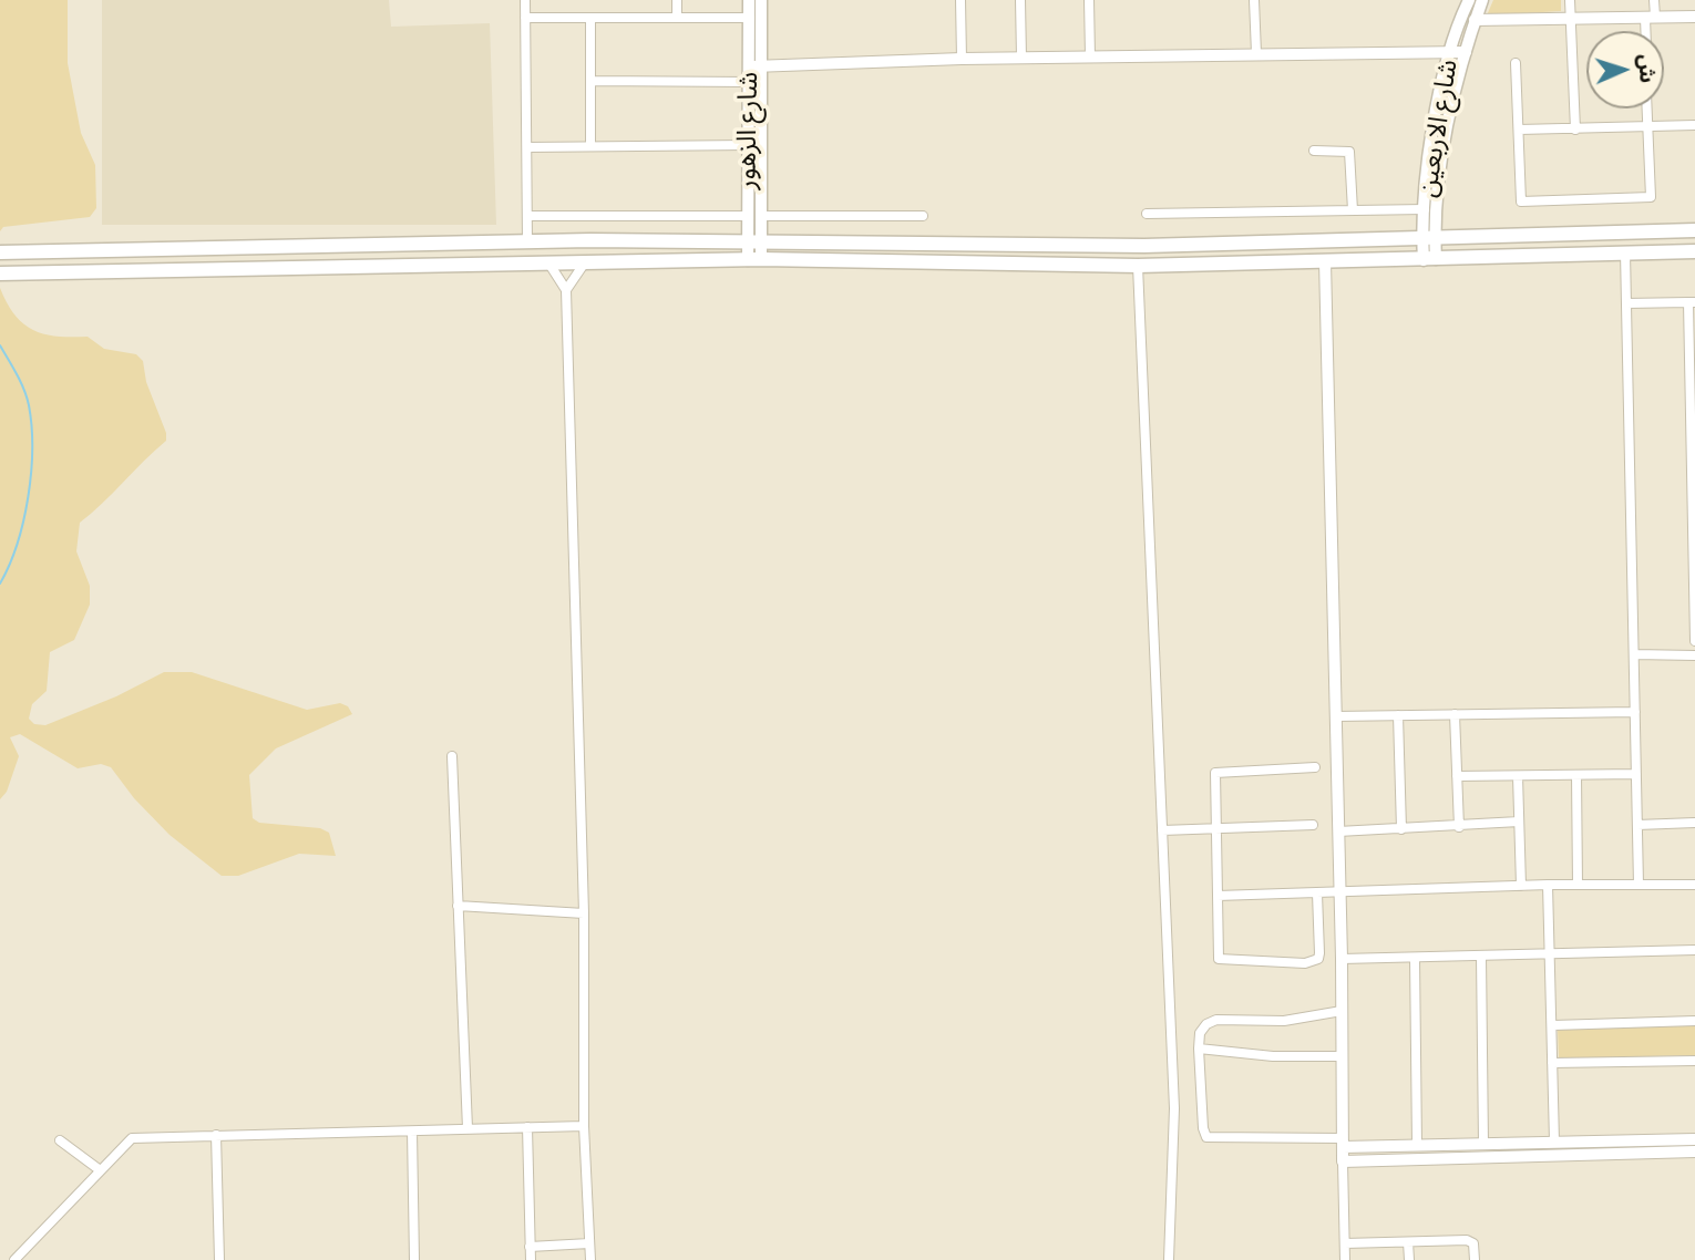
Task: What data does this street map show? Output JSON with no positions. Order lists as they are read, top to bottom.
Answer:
{
  "streets": {
    "main road": ["شارع الاربعين", "شارع الزهور"]
  },
  "north": "right"
}
